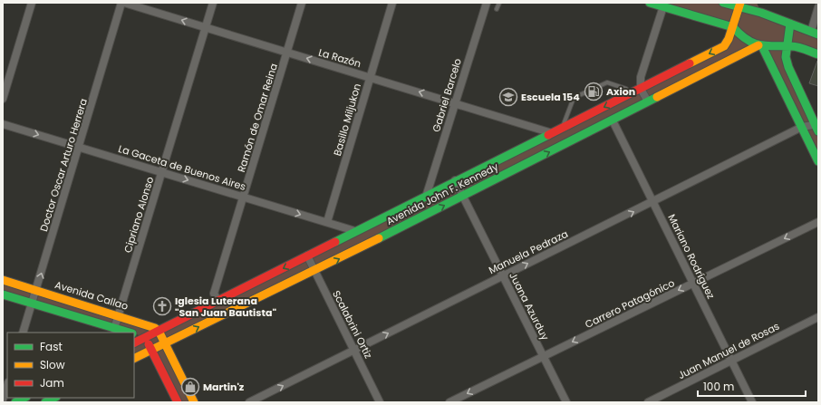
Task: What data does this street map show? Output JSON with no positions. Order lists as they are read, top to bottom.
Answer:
{
  "streets": {
    "main road": ["Avenida John F. Kennedy", "Avenida Callao"],
    "street": [
      "La Razón",
      "Gabriel Barcelo",
      "Ramón de Omar Reina",
      "Basillo Miljukon",
      "Doctor Oscar Arturo Herrera",
      "La Gaceta de Buenos Aires",
      "Cipriano Alonso",
      "Manuela Pedraza",
      "Mariano Rodríguez",
      "Carrero Patagónico",
      "Juana Azurduy",
      "Scalabrini Ortiz",
      "Juan Manuel de Rosas"
    ]
  },
  "crossings": [
    ["La Razón", "Gabriel Barcelo"],
    ["La Razón", "Ramón de Omar Reina"],
    ["La Razón", "Basillo Miljukon"],
    ["La Razón", "Doctor Oscar Arturo Herrera"],
    ["La Razón", "Avenida John F. Kennedy"],
    ["La Razón", "Cipriano Alonso"],
    ["Gabriel Barcelo", "Avenida John F. Kennedy"],
    ["Ramón de Omar Reina", "La Gaceta de Buenos Aires"],
    ["Ramón de Omar Reina", "Avenida John F. Kennedy"],
    ["Basillo Miljukon", "La Gaceta de Buenos Aires"],
    ["Doctor Oscar Arturo Herrera", "La Gaceta de Buenos Aires"],
    ["Doctor Oscar Arturo Herrera", "Avenida Callao"],
    ["La Gaceta de Buenos Aires", "Avenida John F. Kennedy"],
    ["La Gaceta de Buenos Aires", "Cipriano Alonso"],
    ["Avenida John F. Kennedy", "Mariano Rodríguez"],
    ["Avenida John F. Kennedy", "Avenida Callao"],
    ["Avenida John F. Kennedy", "Juana Azurduy"],
    ["Avenida John F. Kennedy", "Scalabrini Ortiz"],
    ["Cipriano Alonso", "Avenida Callao"],
    ["Manuela Pedraza", "Mariano Rodríguez"],
    ["Manuela Pedraza", "Juana Azurduy"],
    ["Manuela Pedraza", "Scalabrini Ortiz"],
    ["Mariano Rodríguez", "Carrero Patagónico"],
    ["Mariano Rodríguez", "Juan Manuel de Rosas"],
    ["Carrero Patagónico", "Juana Azurduy"]
  ],
  "one_way": [
    "La Razón",
    "Doctor Oscar Arturo Herrera",
    "La Gaceta de Buenos Aires",
    "Manuela Pedraza",
    "Carrero Patagónico"
  ],
  "places": {
    "fuel station": ["Axion"],
    "school or university": ["Escuela 154"],
    "church": ["Iglesia Luterana \"San Juan Bautista\""],
    "shop": ["Martin'z"]
  },
  "legend": ["Fast", "Slow", "Jam"],
  "scale_bar": "100 m"
}
